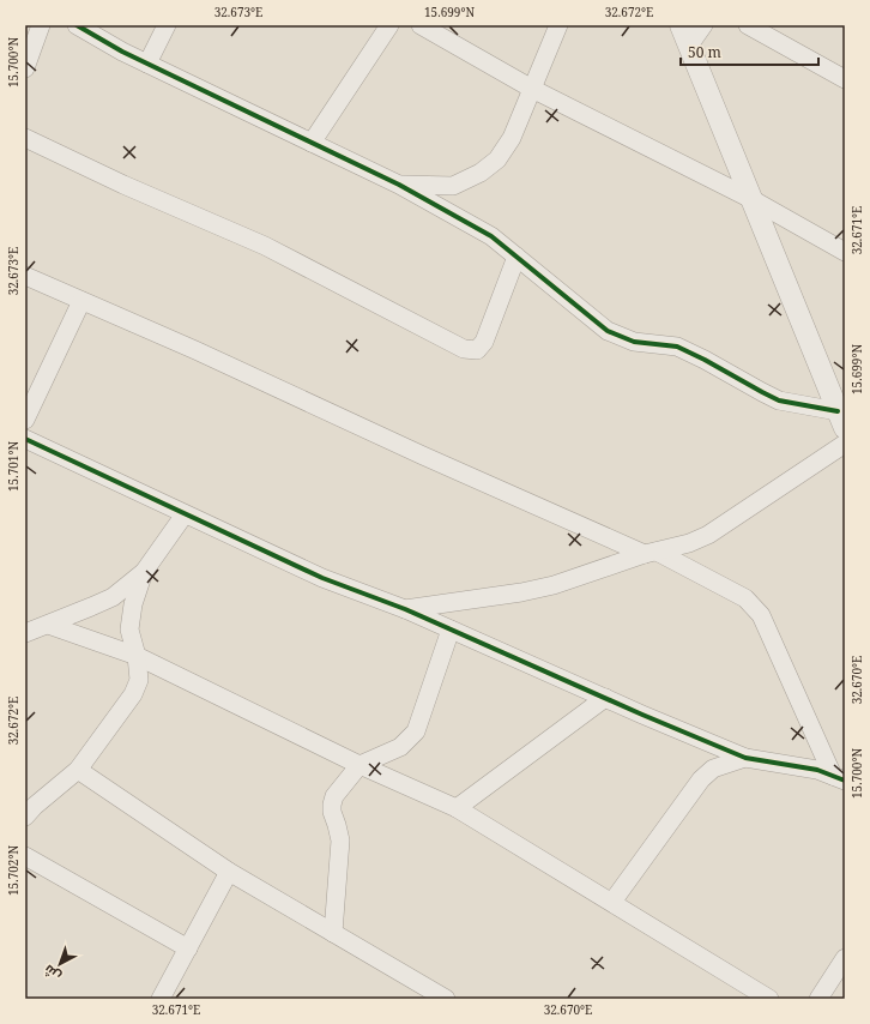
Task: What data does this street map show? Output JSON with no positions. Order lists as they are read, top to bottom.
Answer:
{
  "scale_bar": "50 m",
  "north": "bottom left",
  "coordinates": [
    "32.673°E",
    "15.699°N",
    "32.672°E",
    "15.700°N",
    "32.671°E",
    "15.701°N",
    "32.670°E",
    "15.702°N"
  ]
}
